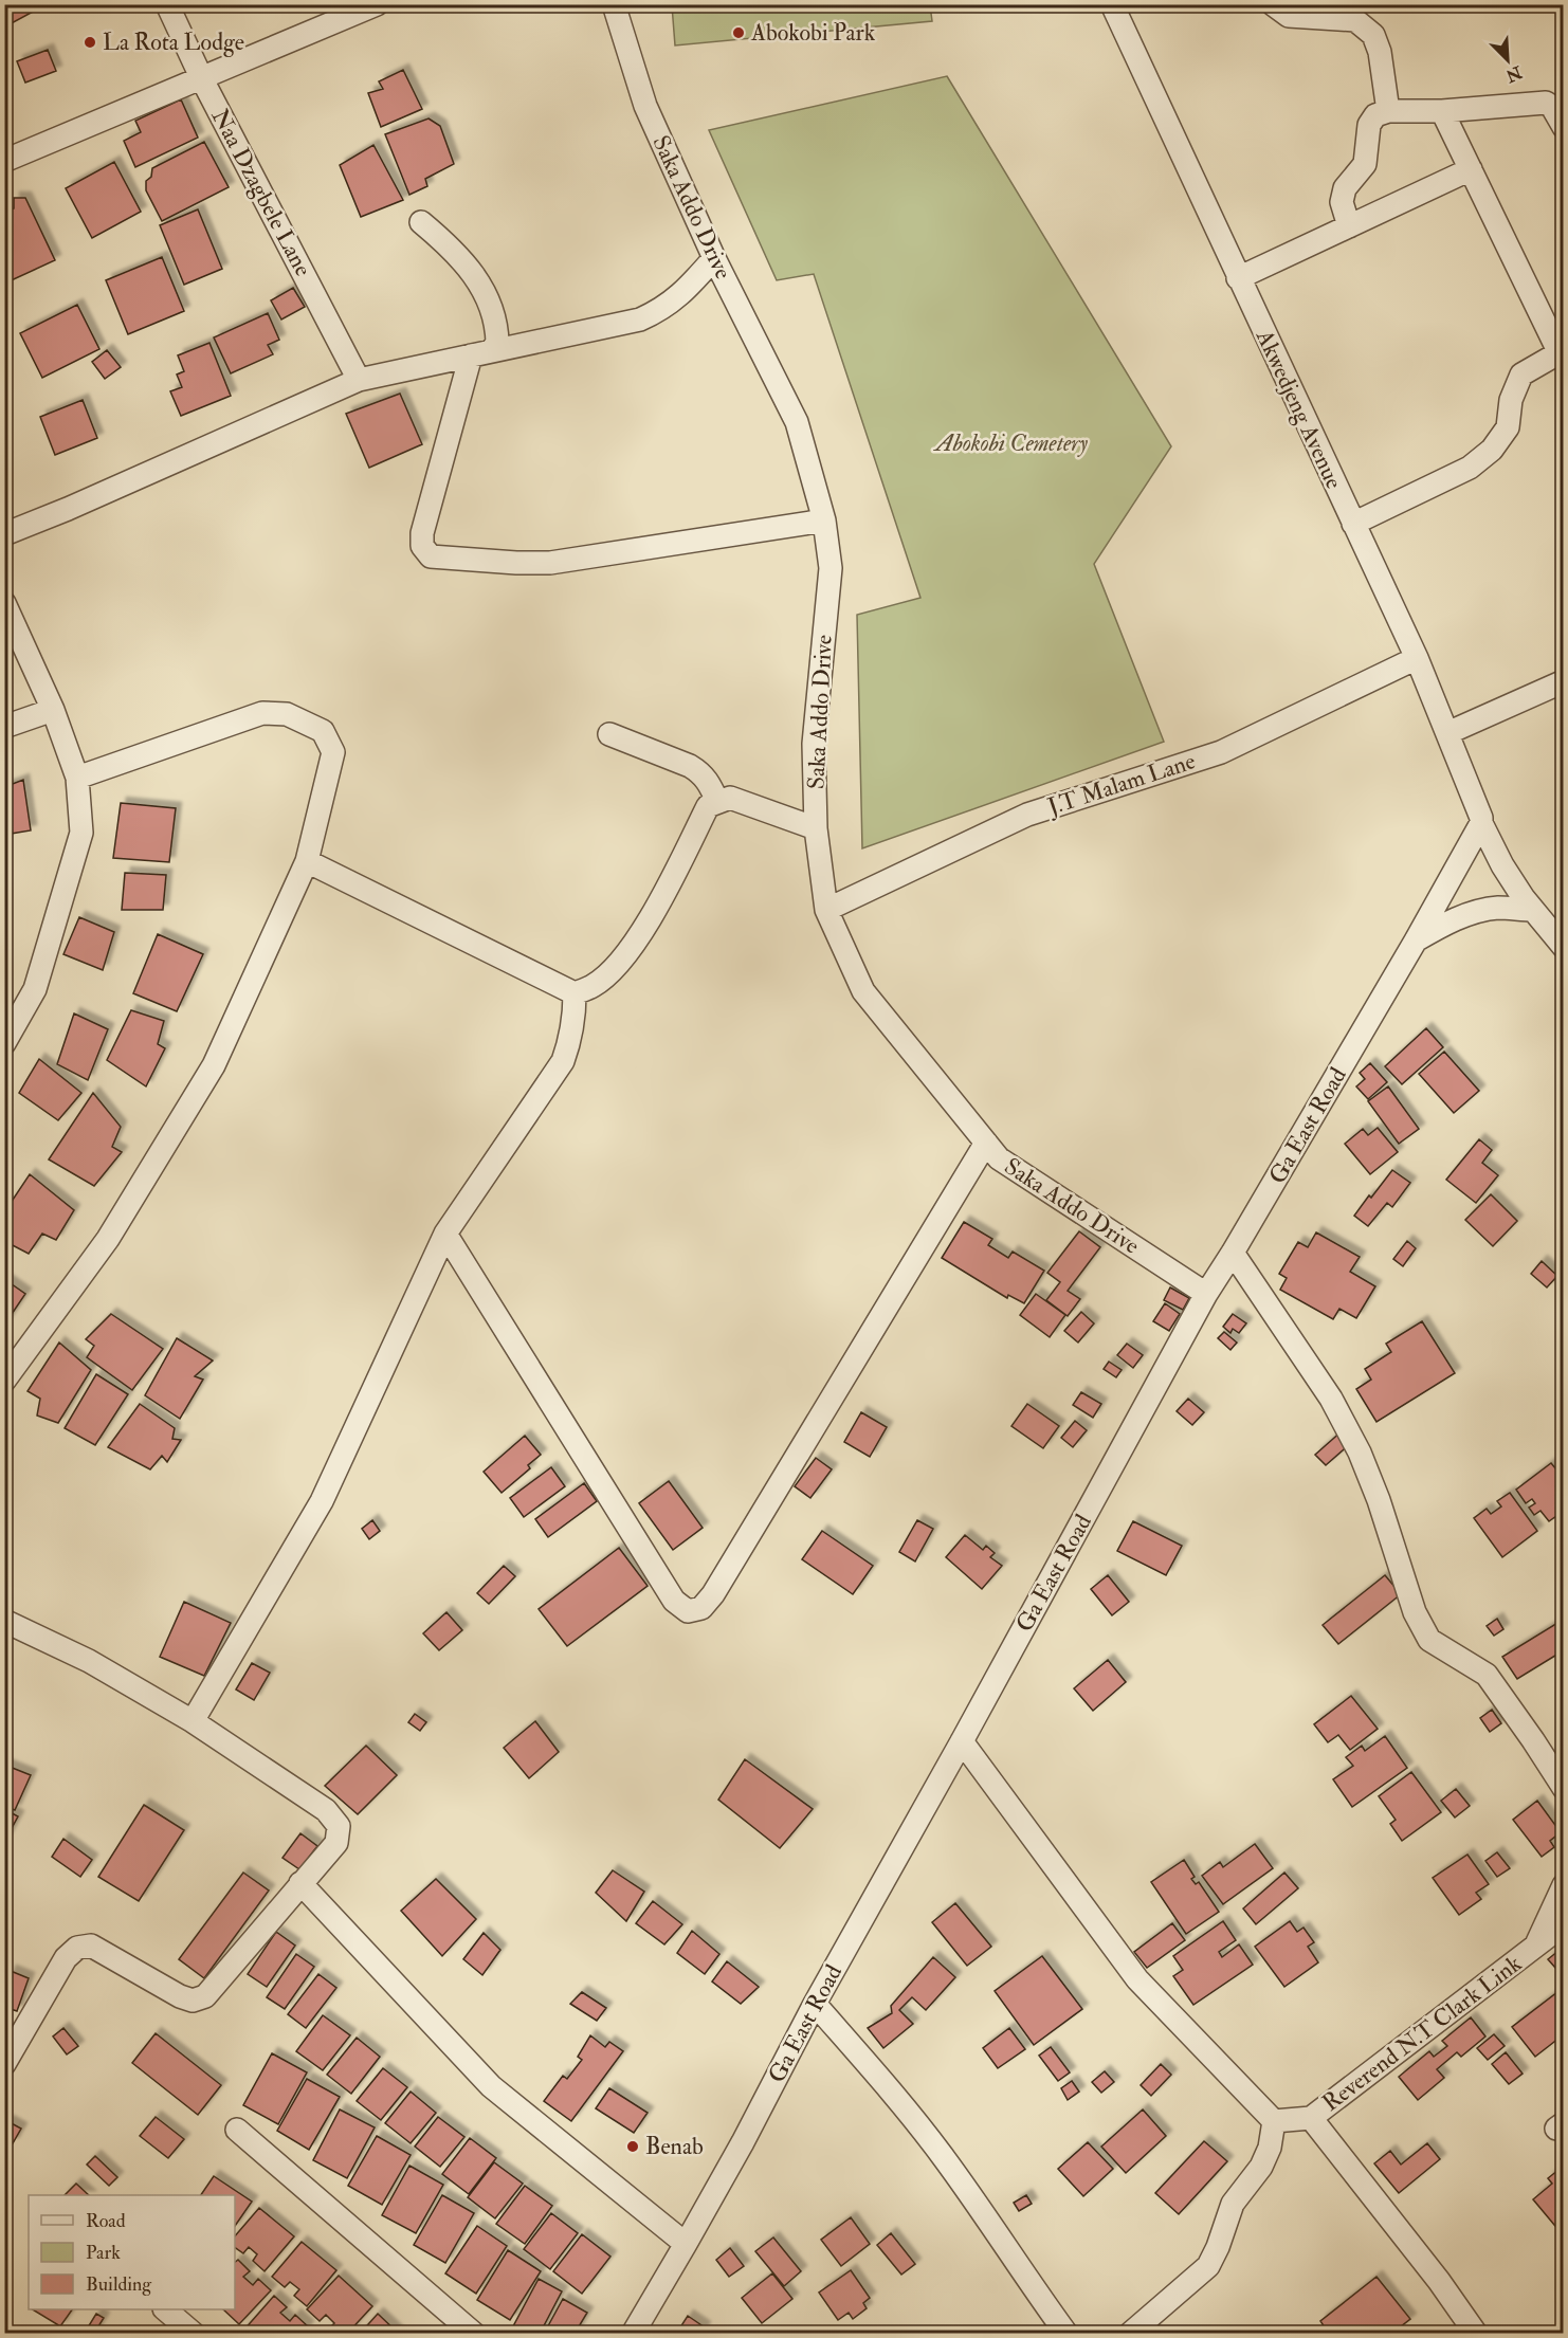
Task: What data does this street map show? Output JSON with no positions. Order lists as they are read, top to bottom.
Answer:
{
  "streets": {
    "street": [
      "Naa Dzagbele Lane",
      "Saka Addo Drive",
      "Akwedjeng Avenue",
      "J.T Malam Lane",
      "Ga East Road",
      "Reverend N.T Clark Link"
    ]
  },
  "crossings": [
    ["Saka Addo Drive", "J.T Malam Lane"],
    ["Saka Addo Drive", "Ga East Road"],
    ["Akwedjeng Avenue", "J.T Malam Lane"],
    ["Akwedjeng Avenue", "Ga East Road"]
  ],
  "parks": ["Abokobi Cemetery"],
  "places": ["Abokobi Park", "La Rota Lodge", "Benab"],
  "legend": ["Road", "Park", "Building"],
  "north": "bottom right"
}
